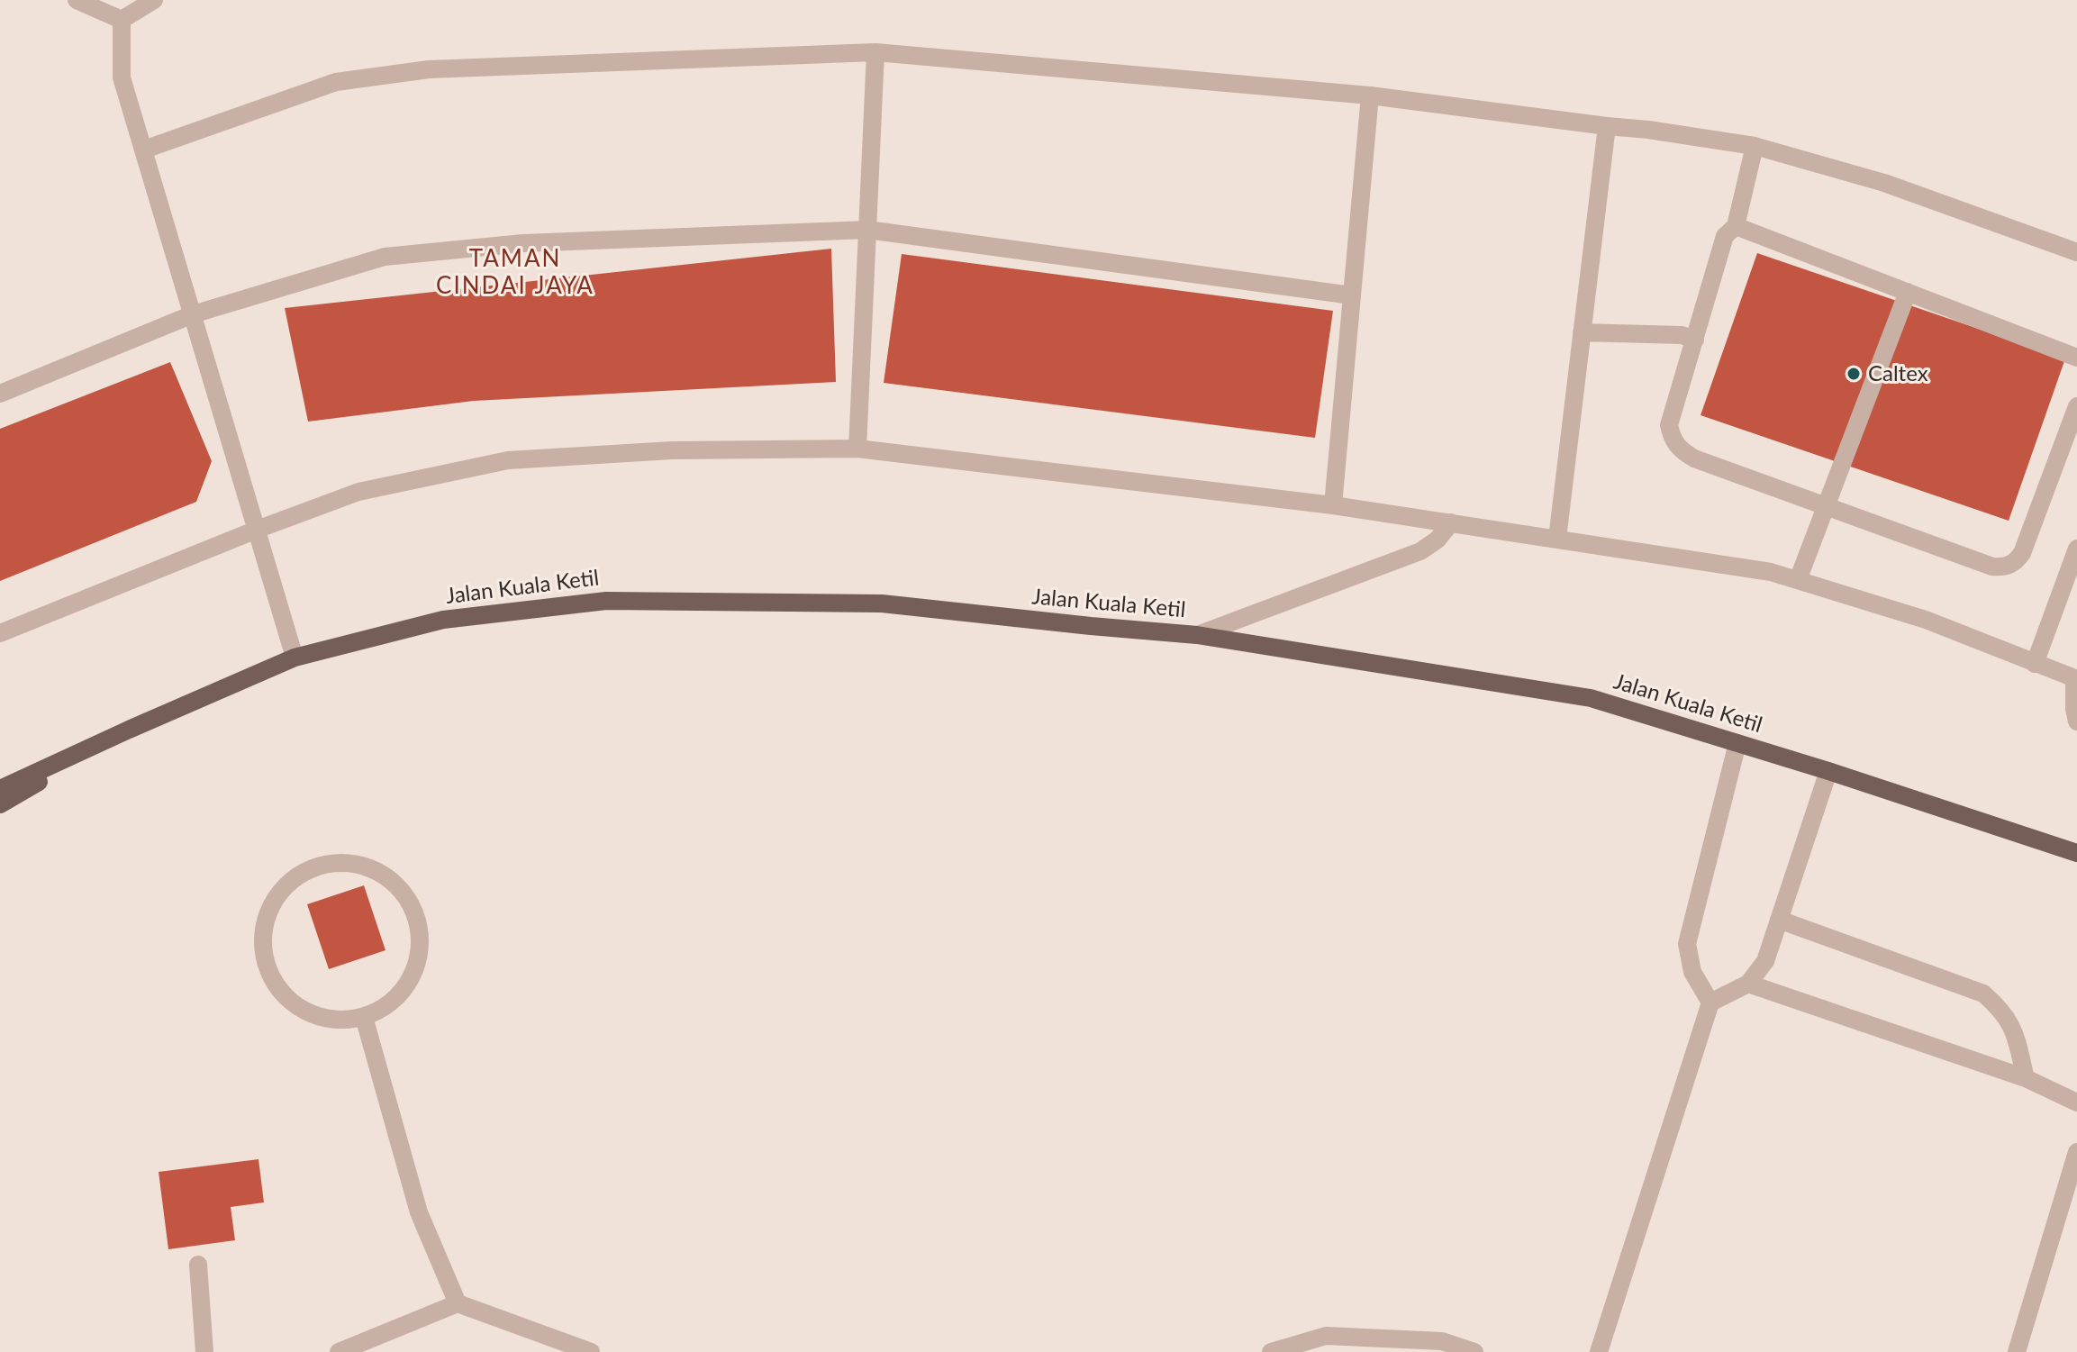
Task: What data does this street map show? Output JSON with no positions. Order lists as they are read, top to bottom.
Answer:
{
  "streets": {
    "main road": ["Jalan Kuala Ketil"]
  },
  "districts": ["TAMAN CINDAI JAYA"],
  "places": ["Caltex"]
}
